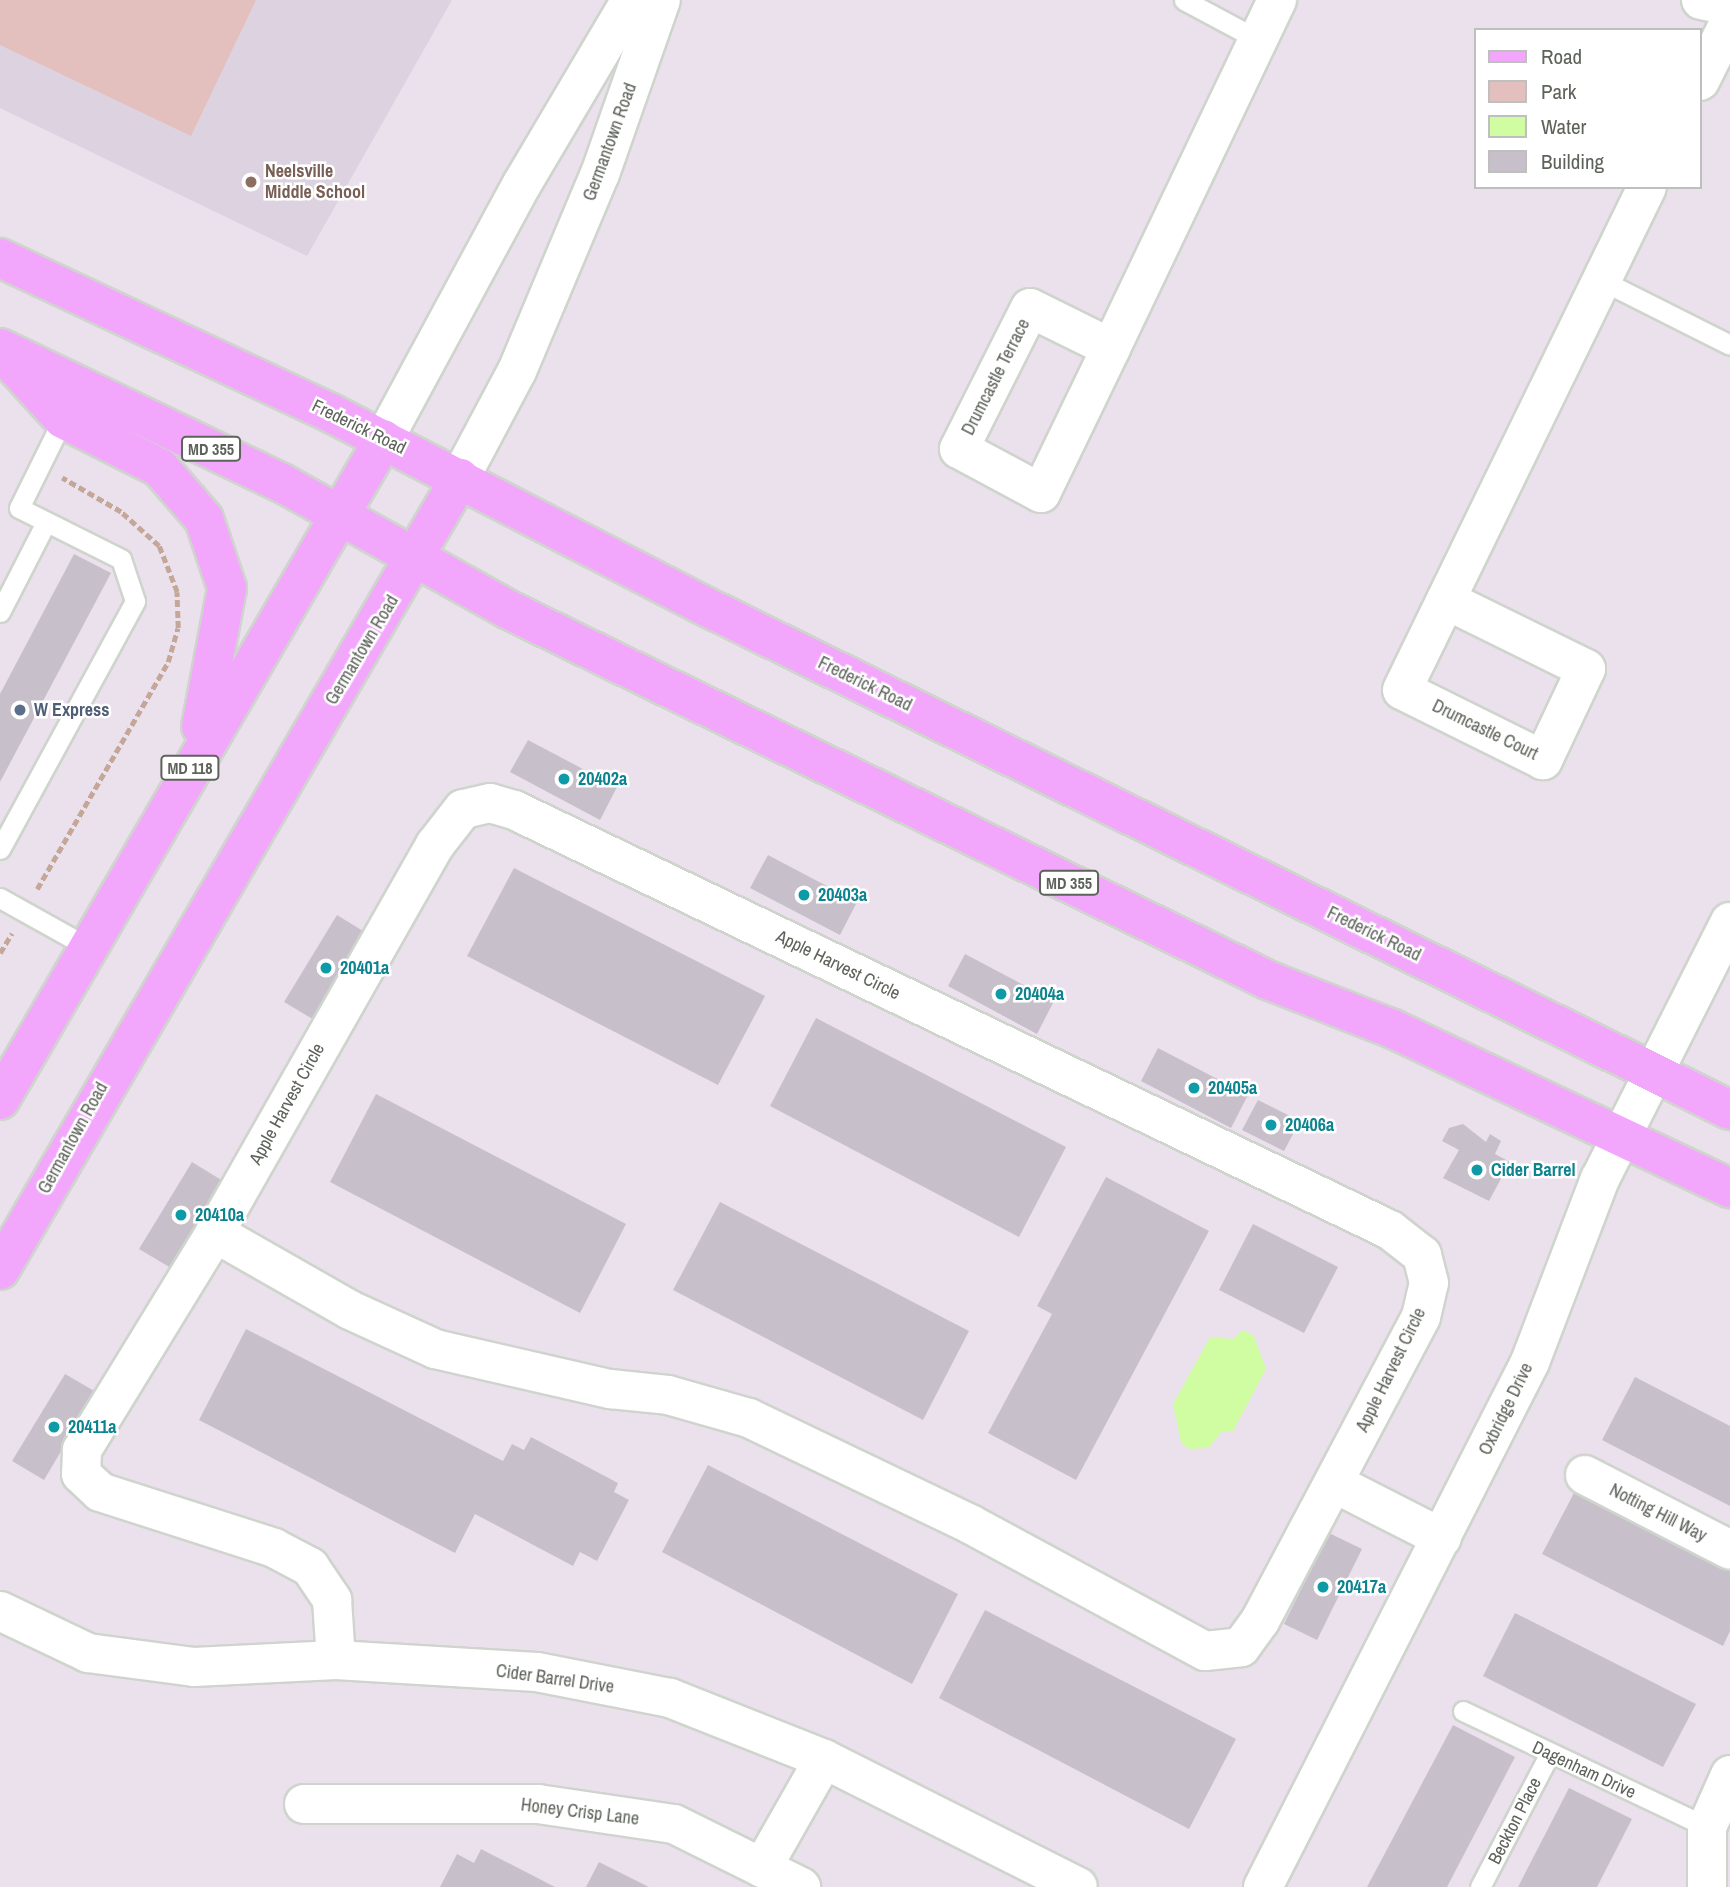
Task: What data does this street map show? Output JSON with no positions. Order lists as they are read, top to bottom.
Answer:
{
  "streets": {
    "main road": [
      "Germantown Road",
      "Frederick Road",
      "MD 355",
      "MD 118"
    ],
    "street": [
      "Drumcastle Terrace",
      "Drumcastle Court",
      "Apple Harvest Circle",
      "Oxbridge Drive",
      "Notting Hill Way",
      "Cider Barrel Drive",
      "Honey Crisp Lane"
    ],
    "lane": ["Dagenham Drive", "Beckton Place"]
  },
  "crossings": [
    ["Germantown Road", "Frederick Road"],
    ["Germantown Road", "MD 355"],
    ["Frederick Road", "MD 118"],
    ["Frederick Road", "Oxbridge Drive"],
    ["MD 355", "MD 118"],
    ["MD 355", "Oxbridge Drive"],
    ["Apple Harvest Circle", "Cider Barrel Drive"],
    ["Dagenham Drive", "Beckton Place"]
  ],
  "places": [
    "Neelsville Middle School",
    "W Express",
    "20402a",
    "20403a",
    "20401a",
    "20404a",
    "20405a",
    "20406a",
    "Cider Barrel",
    "20410a",
    "20411a",
    "20417a"
  ],
  "legend": [
    "Road",
    "Park",
    "Water",
    "Building"
  ]
}
